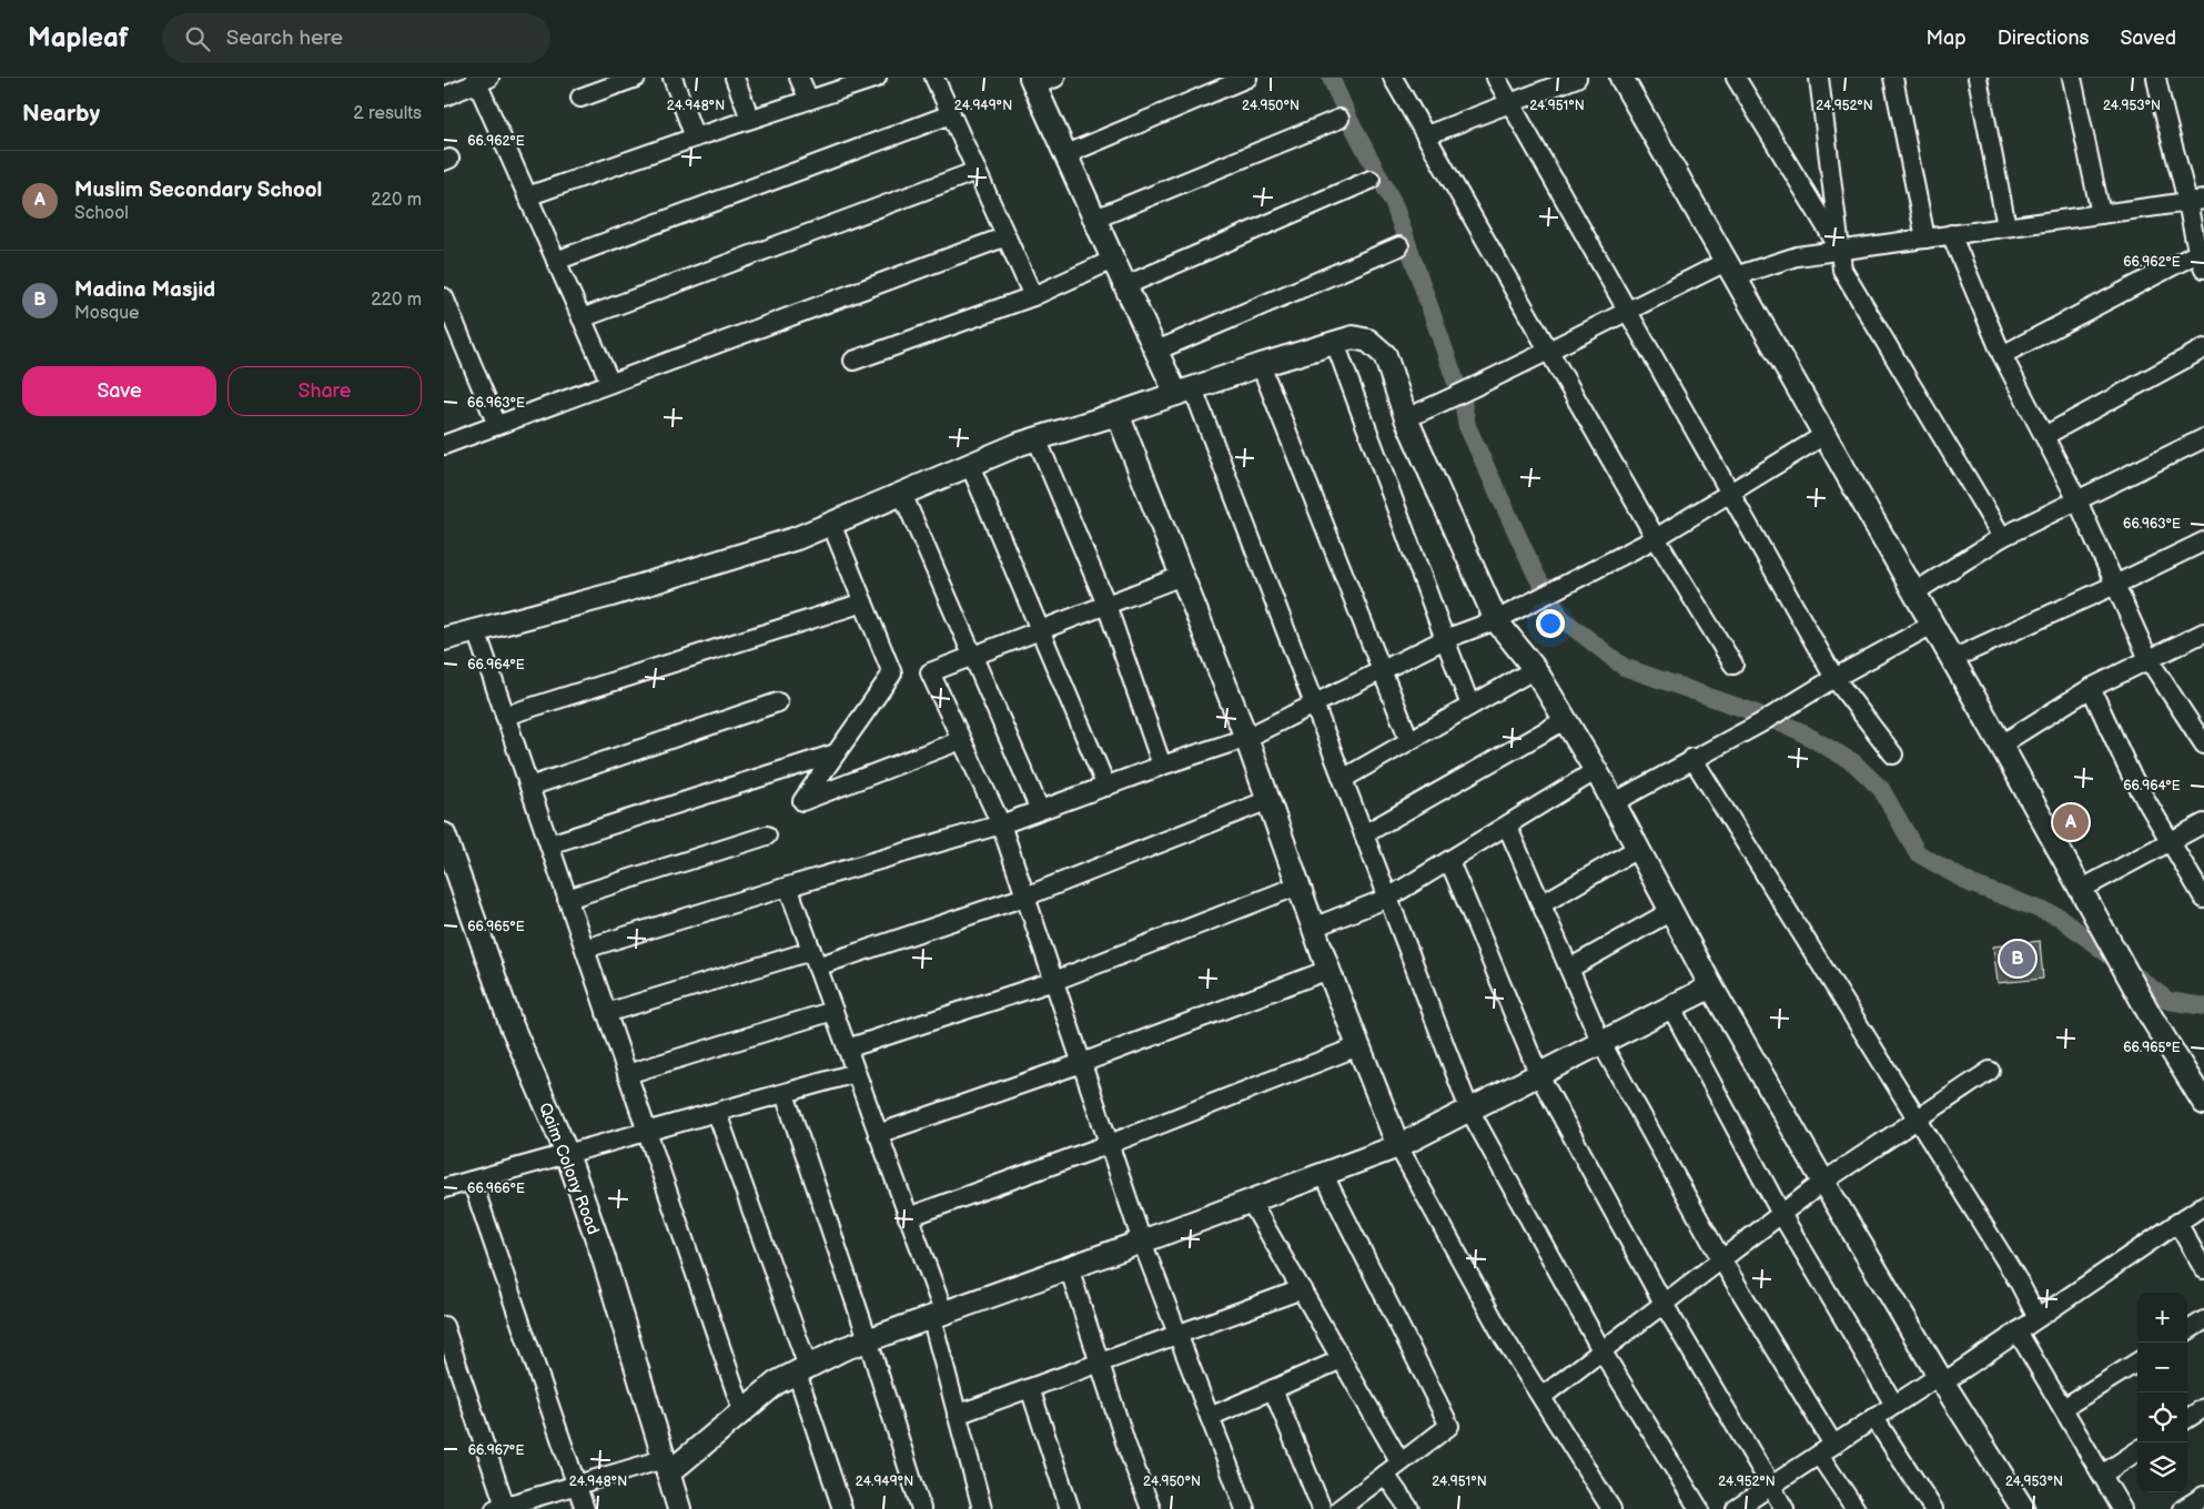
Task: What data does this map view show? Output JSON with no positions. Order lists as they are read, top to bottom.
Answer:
{
  "streets": {
    "street": ["Qaim Colony Road"]
  },
  "page": {
    "header": "Mapleaf",
    "search": "Search here",
    "nav": ["Map", "Directions", "Saved"],
    "heading": ["Nearby", "2 results"],
    "list": [
      {
        "mark": "A",
        "name": "Muslim Secondary School",
        "note": "School",
        "value": "220 m"
      },
      {
        "mark": "B",
        "name": "Madina Masjid",
        "note": "Mosque",
        "value": "220 m"
      }
    ],
    "buttons": ["Save", "Share"],
    "pins": ["A", "B"],
    "map_buttons": ["+", "−"]
  },
  "coordinates": [
    "24.948°N",
    "24.949°N",
    "24.950°N",
    "24.951°N",
    "24.952°N",
    "24.953°N",
    "66.962°E",
    "66.963°E",
    "66.964°E",
    "66.965°E",
    "66.966°E",
    "66.967°E"
  ]
}
